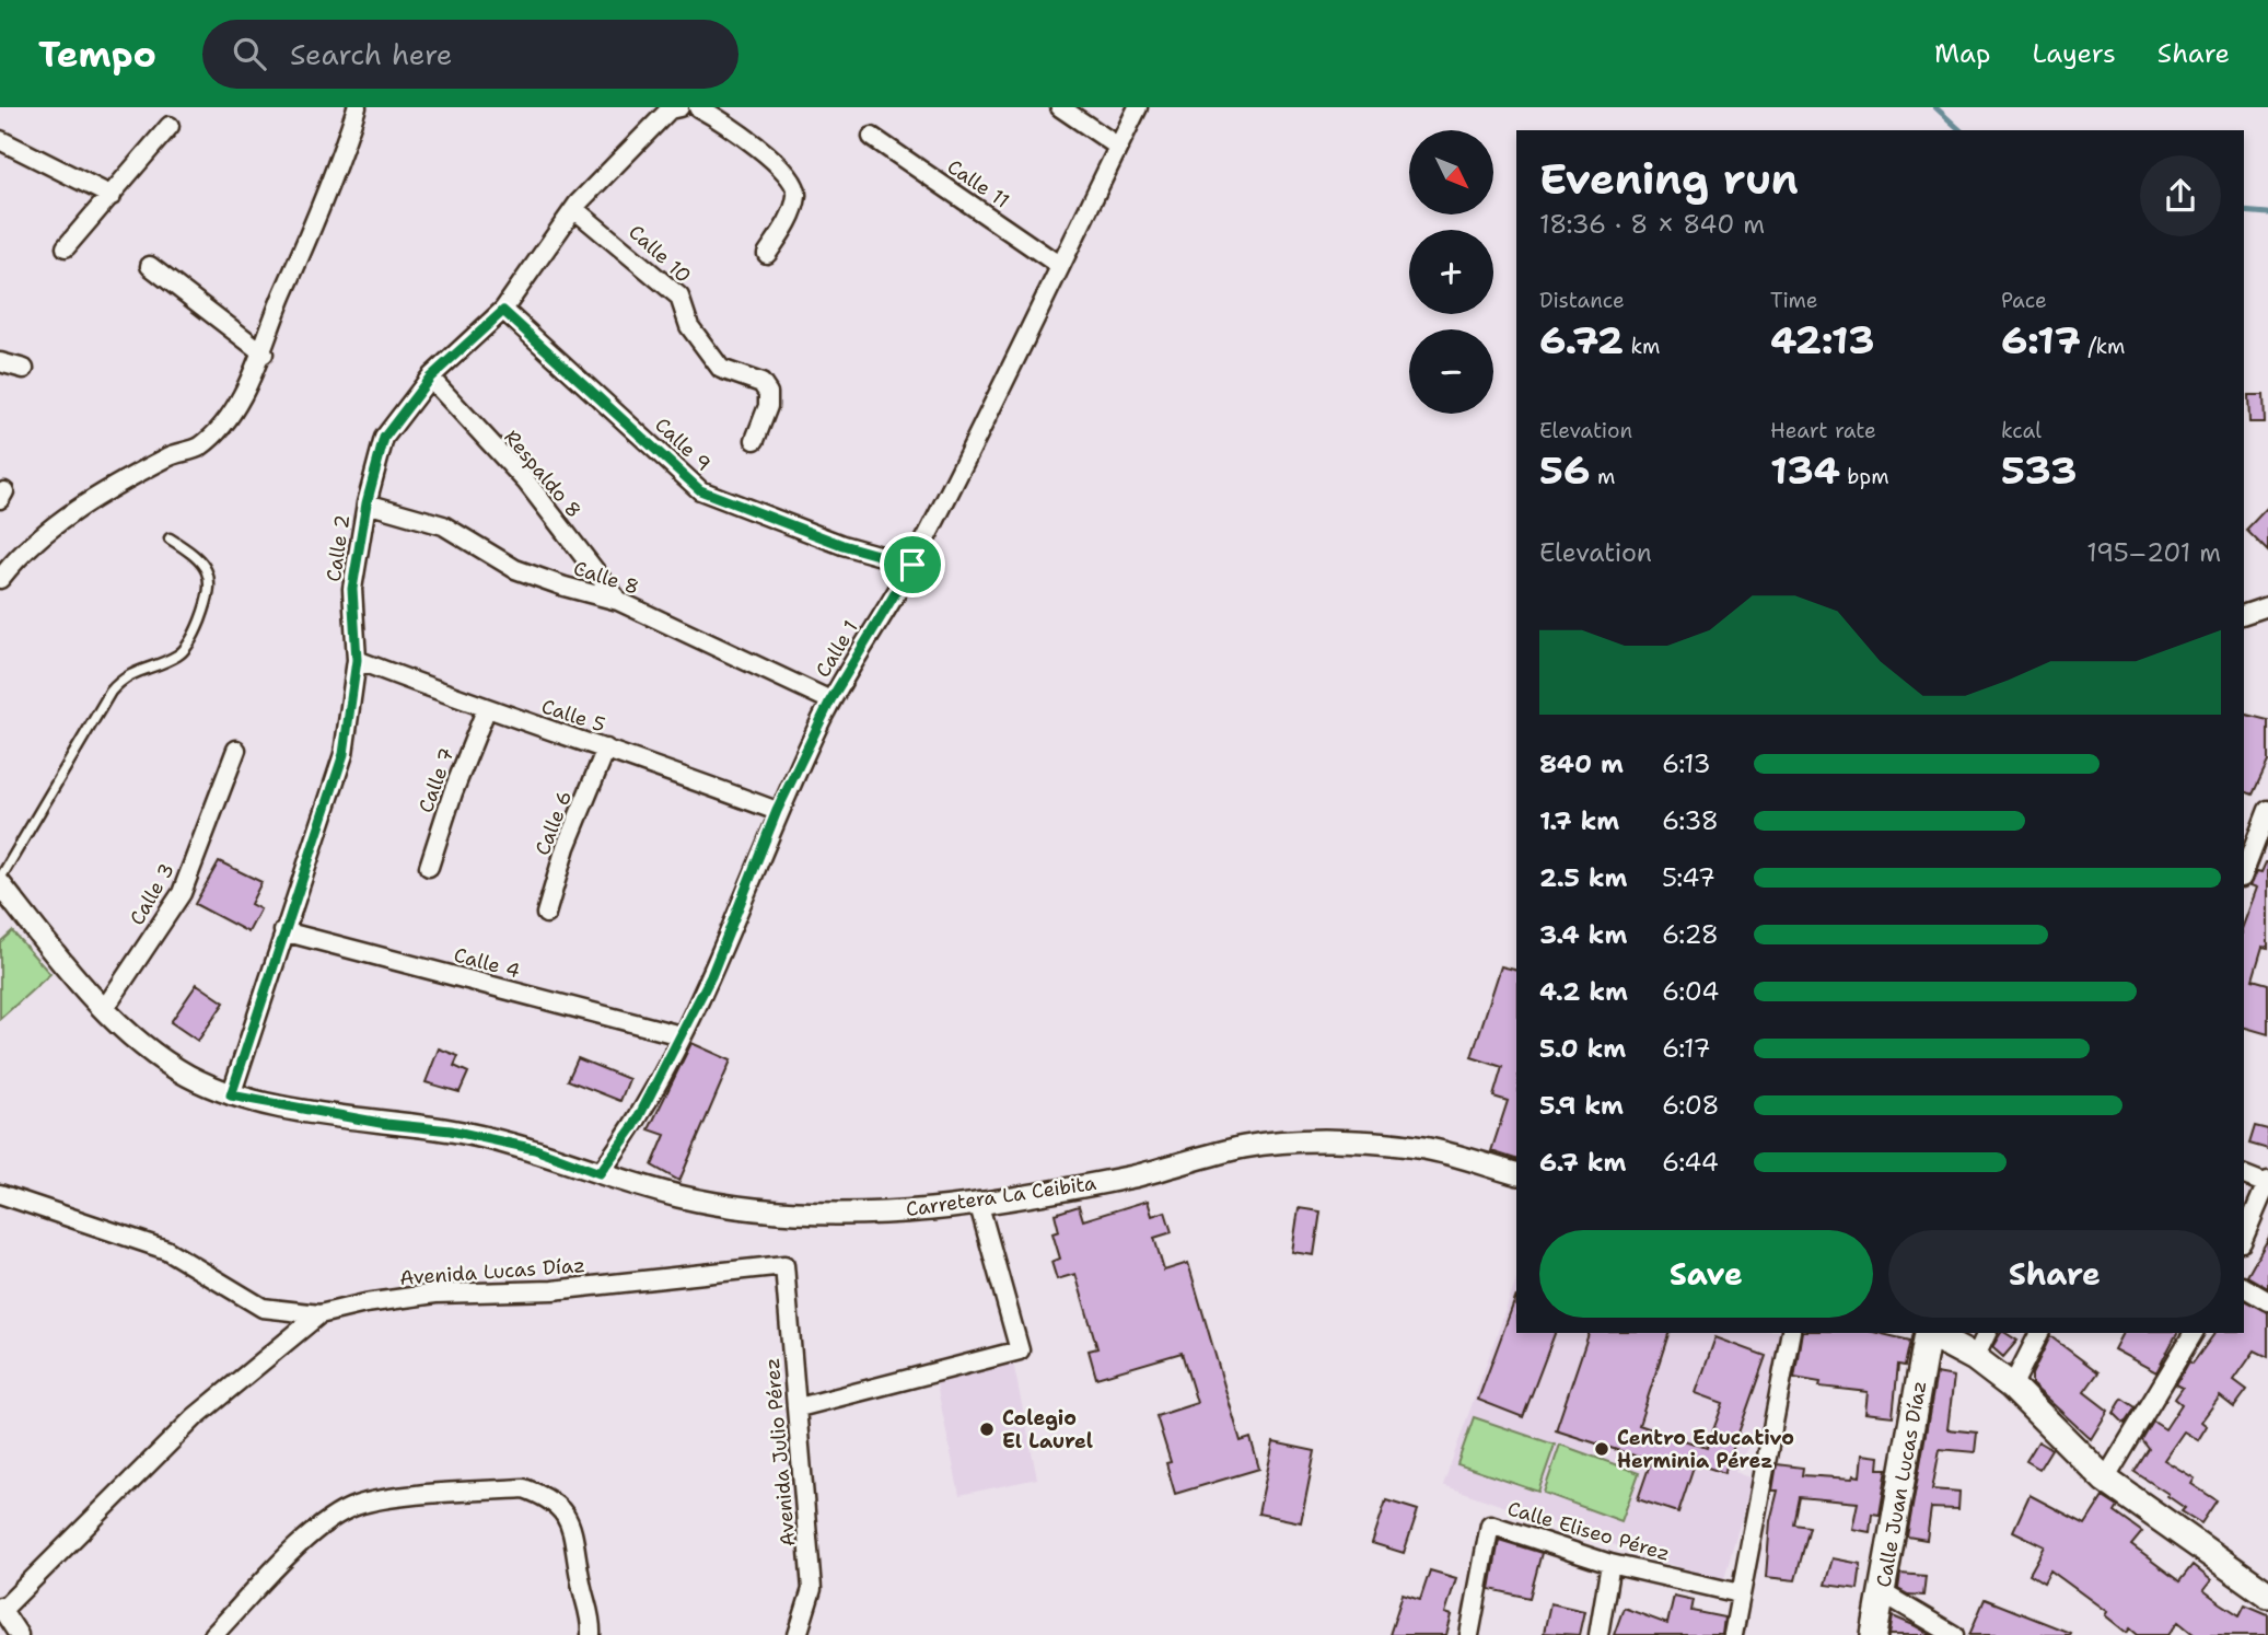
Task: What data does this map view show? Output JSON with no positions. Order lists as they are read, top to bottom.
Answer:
{
  "streets": {
    "main road": ["Calle Juan Lucas Díaz"],
    "street": [
      "Calle 11",
      "Calle 10",
      "Calle 9",
      "Respaldo 8",
      "Calle 2",
      "Calle 8",
      "Calle 1",
      "Calle 5",
      "Calle 7",
      "Calle 6",
      "Calle 3",
      "Calle 4",
      "Carretera La Ceibita",
      "Avenida Lucas Díaz",
      "Avenida Julio Pérez",
      "Calle Eliseo Pérez"
    ]
  },
  "crossings": [
    ["Calle 11", "Calle 1"],
    ["Calle 10", "Calle 2"],
    ["Calle 9", "Calle 2"],
    ["Calle 9", "Calle 1"],
    ["Respaldo 8", "Calle 2"],
    ["Respaldo 8", "Calle 8"],
    ["Calle 2", "Calle 8"],
    ["Calle 2", "Calle 5"],
    ["Calle 2", "Calle 4"],
    ["Calle 2", "Carretera La Ceibita"],
    ["Calle 8", "Calle 1"],
    ["Calle 1", "Calle 5"],
    ["Calle 1", "Calle 4"],
    ["Calle 1", "Carretera La Ceibita"],
    ["Calle 5", "Calle 7"],
    ["Calle 5", "Calle 6"],
    ["Calle 3", "Carretera La Ceibita"],
    ["Avenida Lucas Díaz", "Avenida Julio Pérez"]
  ],
  "places": ["Colegio El Laurel", "Centro Educativo Herminia Pérez"],
  "north": "bottom right",
  "page": {
    "header": "Tempo",
    "search": "Search here",
    "nav": ["Map", "Layers", "Share"],
    "map_buttons": ["+", "−"],
    "heading": ["Evening run", "18:36 · 8 × 840 m"],
    "stats": [
      ["Distance", "6.72 km"],
      ["Time", "42:13"],
      ["Pace", "6:17 /km"],
      ["Elevation", "56 m"],
      ["Heart rate", "134 bpm"],
      ["kcal", "533"]
    ],
    "chart": ["Elevation", "195–201 m"],
    "list": [
      {
        "name": "840 m",
        "note": "6:13"
      },
      {
        "name": "1.7 km",
        "note": "6:38"
      },
      {
        "name": "2.5 km",
        "note": "5:47"
      },
      {
        "name": "3.4 km",
        "note": "6:28"
      },
      {
        "name": "4.2 km",
        "note": "6:04"
      },
      {
        "name": "5.0 km",
        "note": "6:17"
      },
      {
        "name": "5.9 km",
        "note": "6:08"
      },
      {
        "name": "6.7 km",
        "note": "6:44"
      }
    ],
    "buttons": ["Save", "Share"]
  }
}
